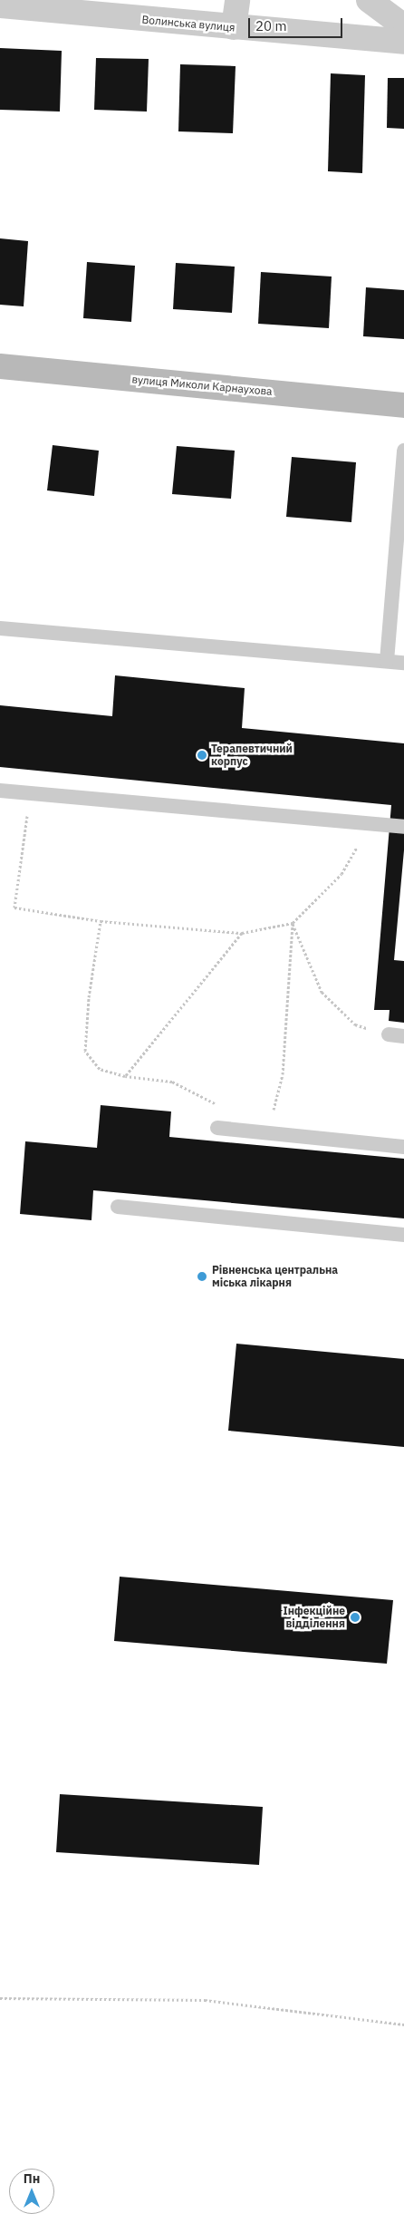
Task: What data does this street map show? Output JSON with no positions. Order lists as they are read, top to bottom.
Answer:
{
  "streets": {
    "main road": ["вулиця Миколи Карнаухова"],
    "street": ["Волинська вулиця"]
  },
  "places": ["Терапевтичний корпус", "Рівненська центральна міська лікарня", "Інфекційне відділення"],
  "scale_bar": "20 m",
  "north": "top"
}
